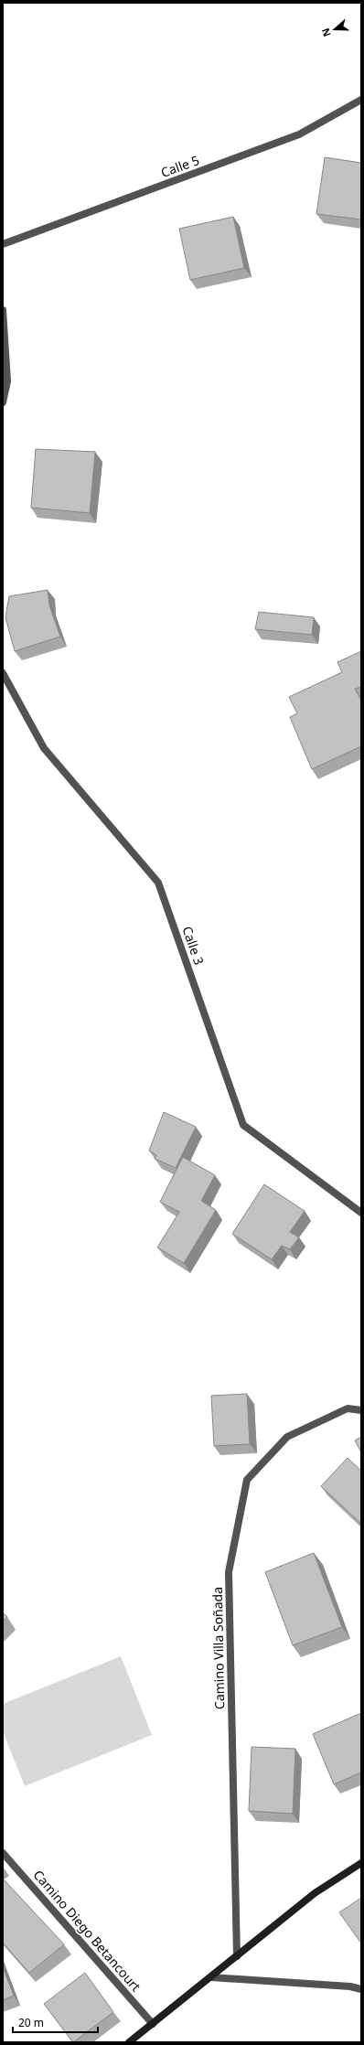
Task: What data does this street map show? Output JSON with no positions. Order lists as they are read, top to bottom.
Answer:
{
  "streets": {
    "street": [
      "Calle 5",
      "Calle 3",
      "Camino Villa Soñada",
      "Camino Diego Betancourt"
    ]
  },
  "scale_bar": "20 m",
  "north": "left"
}
